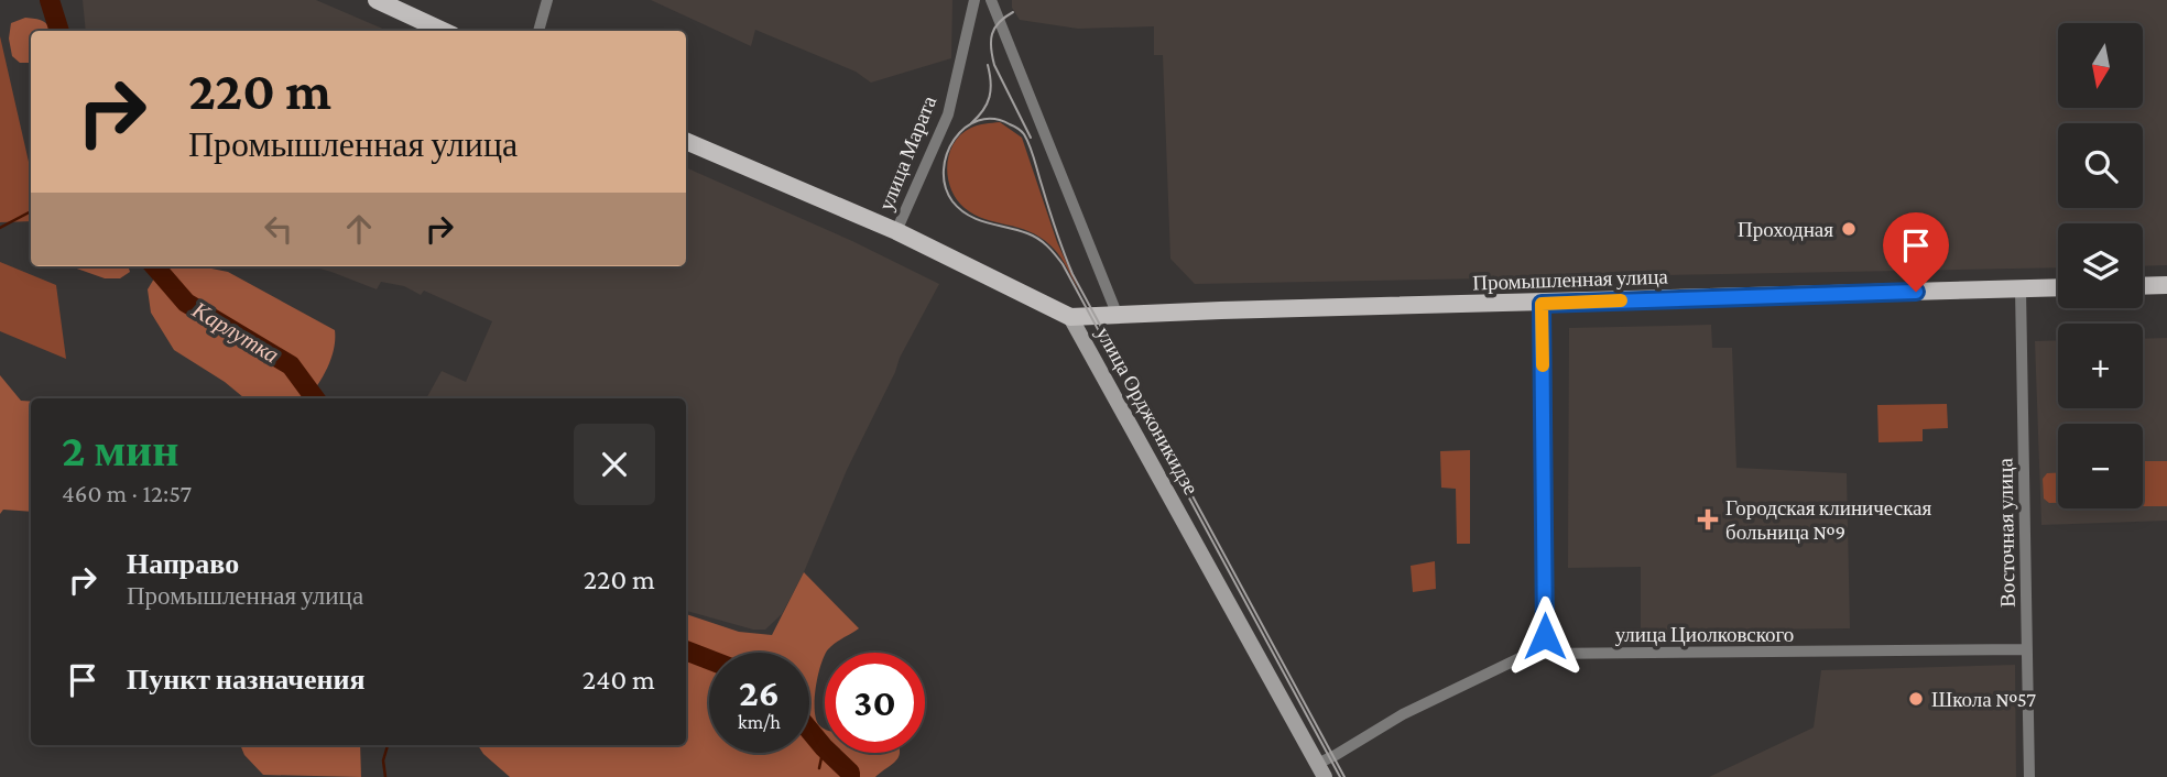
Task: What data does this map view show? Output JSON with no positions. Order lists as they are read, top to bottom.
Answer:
{
  "streets": {
    "main road": ["Промышленная улица", "улица Орджоникидзе"],
    "street": ["улица Марата", "Восточная улица", "улица Циолковского"]
  },
  "crossings": [
    ["улица Марата", "улица Орджоникидзе"],
    ["Промышленная улица", "улица Орджоникидзе"],
    ["Промышленная улица", "Восточная улица"],
    ["улица Орджоникидзе", "улица Циолковского"],
    ["Восточная улица", "улица Циолковского"]
  ],
  "water": ["Карлутка"],
  "places": {
    "other": ["Проходная", "Школа №57"],
    "health": ["Городская клиническая больница №9"]
  },
  "north": "bottom",
  "page": {
    "map_buttons": ["+", "−"],
    "turn": ["220 m", "Промышленная улица"],
    "heading": ["2 мин", "460 m · 12:57"],
    "list": [
      {
        "name": "Направо",
        "note": "Промышленная улица",
        "value": "220 m"
      },
      {
        "name": "Пункт назначения",
        "value": "240 m"
      }
    ],
    "speed": "26 km/h",
    "limit": "30"
  }
}
